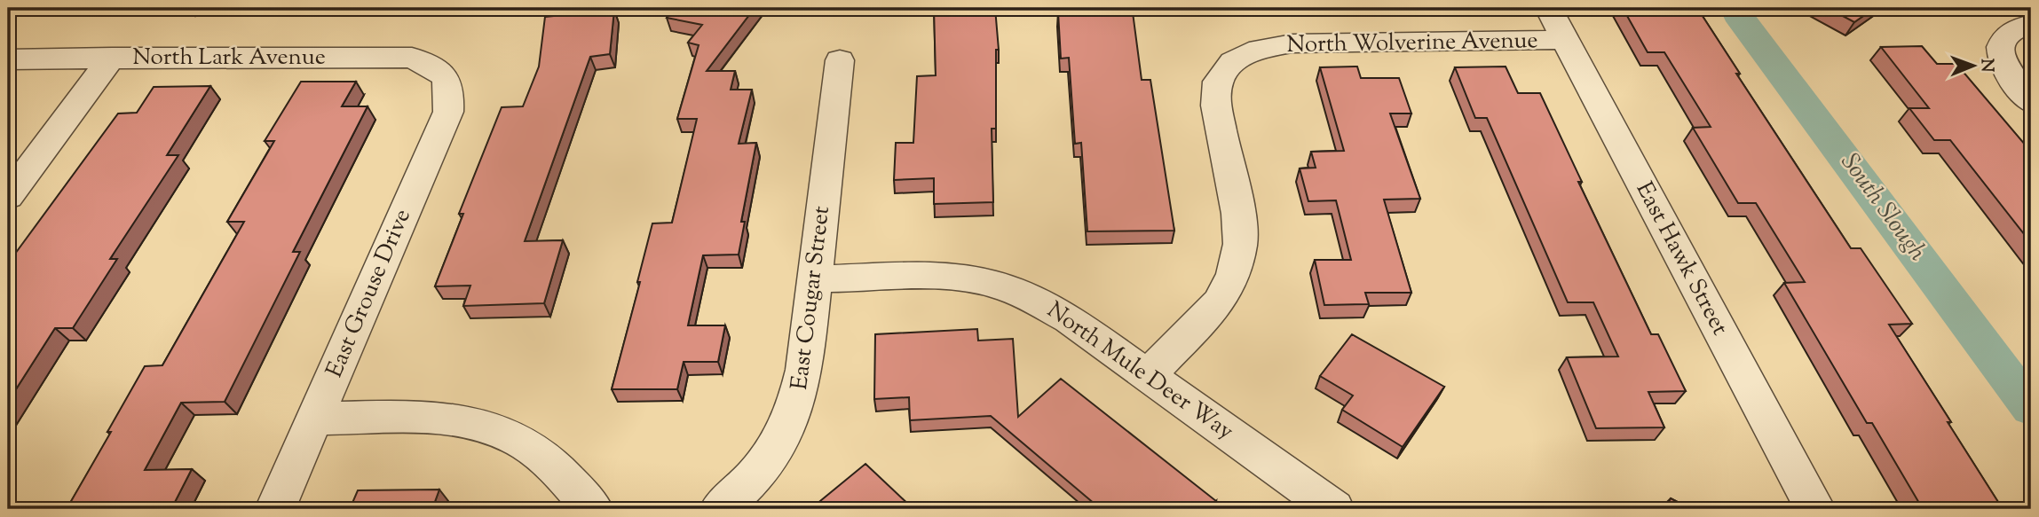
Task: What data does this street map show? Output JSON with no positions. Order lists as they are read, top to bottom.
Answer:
{
  "streets": {
    "street": [
      "North Wolverine Avenue",
      "North Lark Avenue",
      "East Hawk Street",
      "East Grouse Drive",
      "East Cougar Street",
      "North Mule Deer Way"
    ]
  },
  "crossings": [
    ["North Wolverine Avenue", "East Hawk Street"],
    ["North Wolverine Avenue", "North Mule Deer Way"],
    ["North Lark Avenue", "East Grouse Drive"],
    ["East Cougar Street", "North Mule Deer Way"]
  ],
  "water": ["South Slough"],
  "north": "right"
}
